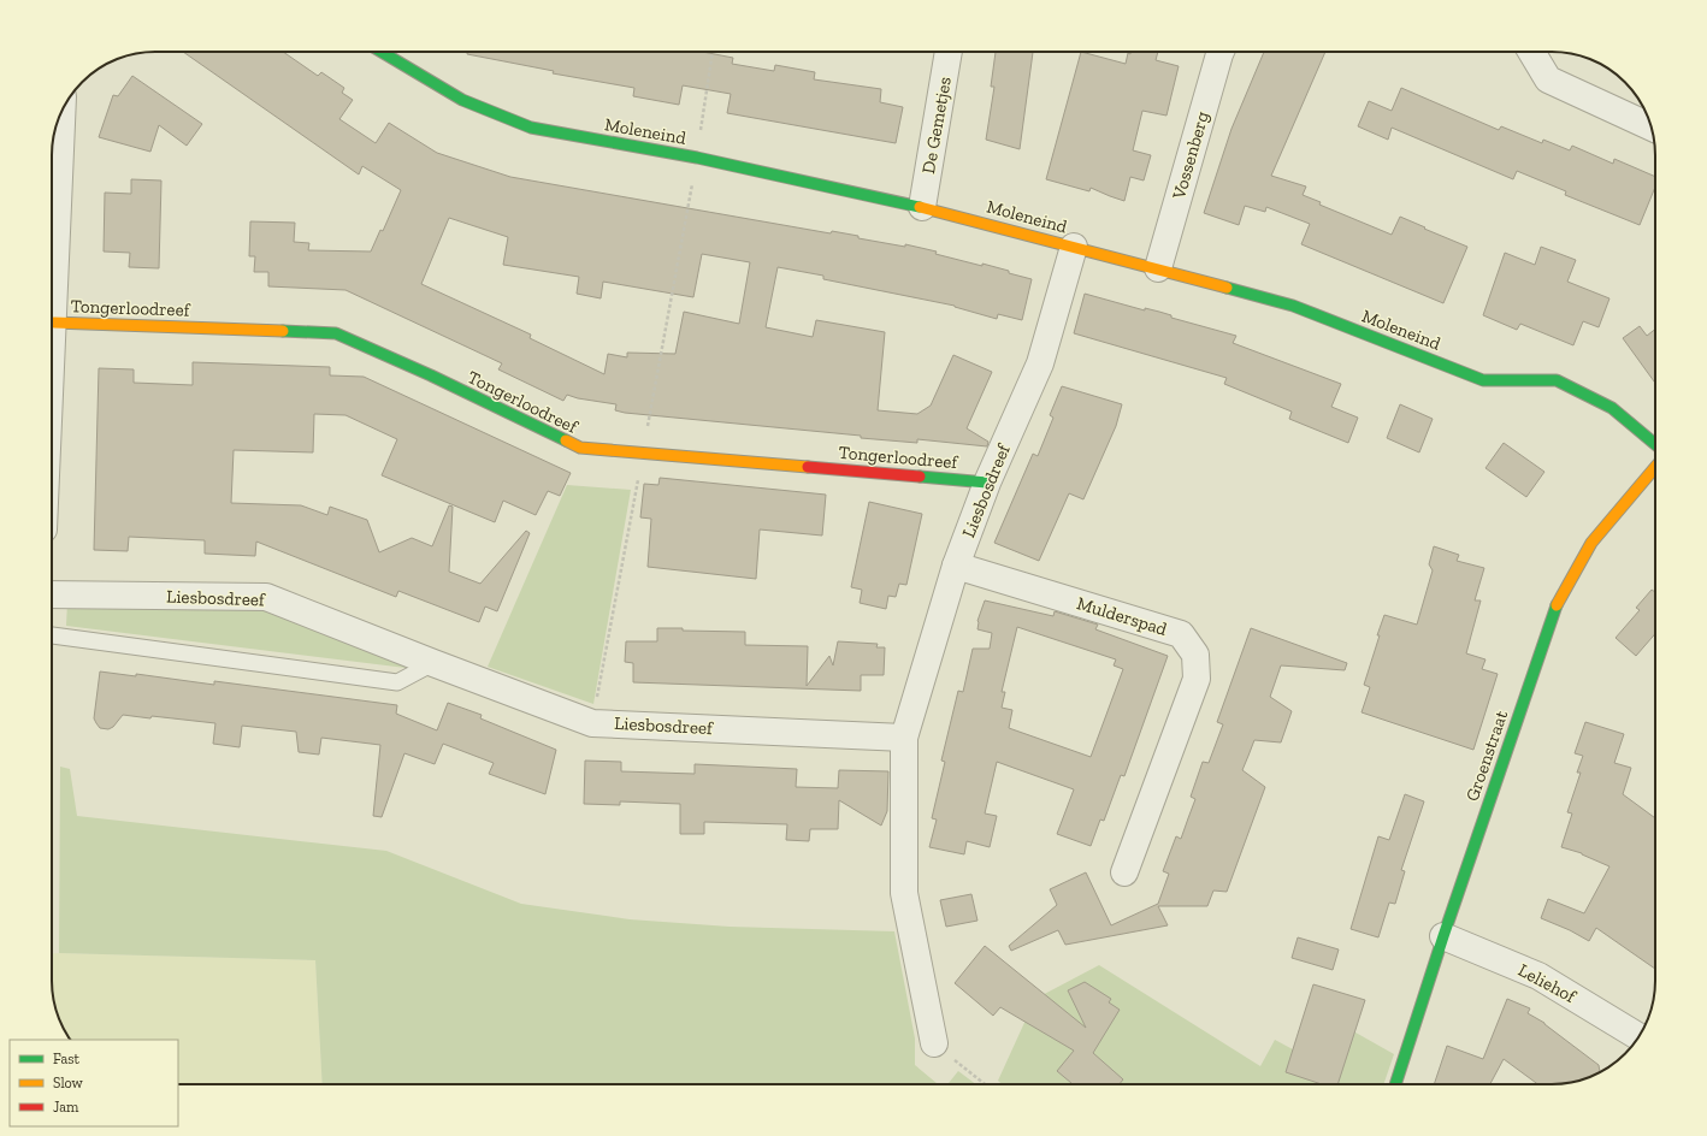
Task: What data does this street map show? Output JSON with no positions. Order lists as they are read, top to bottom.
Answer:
{
  "streets": {
    "street": [
      "De Gemetjes",
      "Moleneind",
      "Vossenberg",
      "Tongerloodreef",
      "Liesbosdreef",
      "Mulderspad",
      "Groenstraat",
      "Leliehof"
    ]
  },
  "crossings": [
    ["De Gemetjes", "Moleneind"],
    ["Moleneind", "Vossenberg"],
    ["Moleneind", "Liesbosdreef"],
    ["Tongerloodreef", "Liesbosdreef"],
    ["Liesbosdreef", "Mulderspad"],
    ["Groenstraat", "Leliehof"]
  ],
  "legend": ["Fast", "Slow", "Jam"]
}
